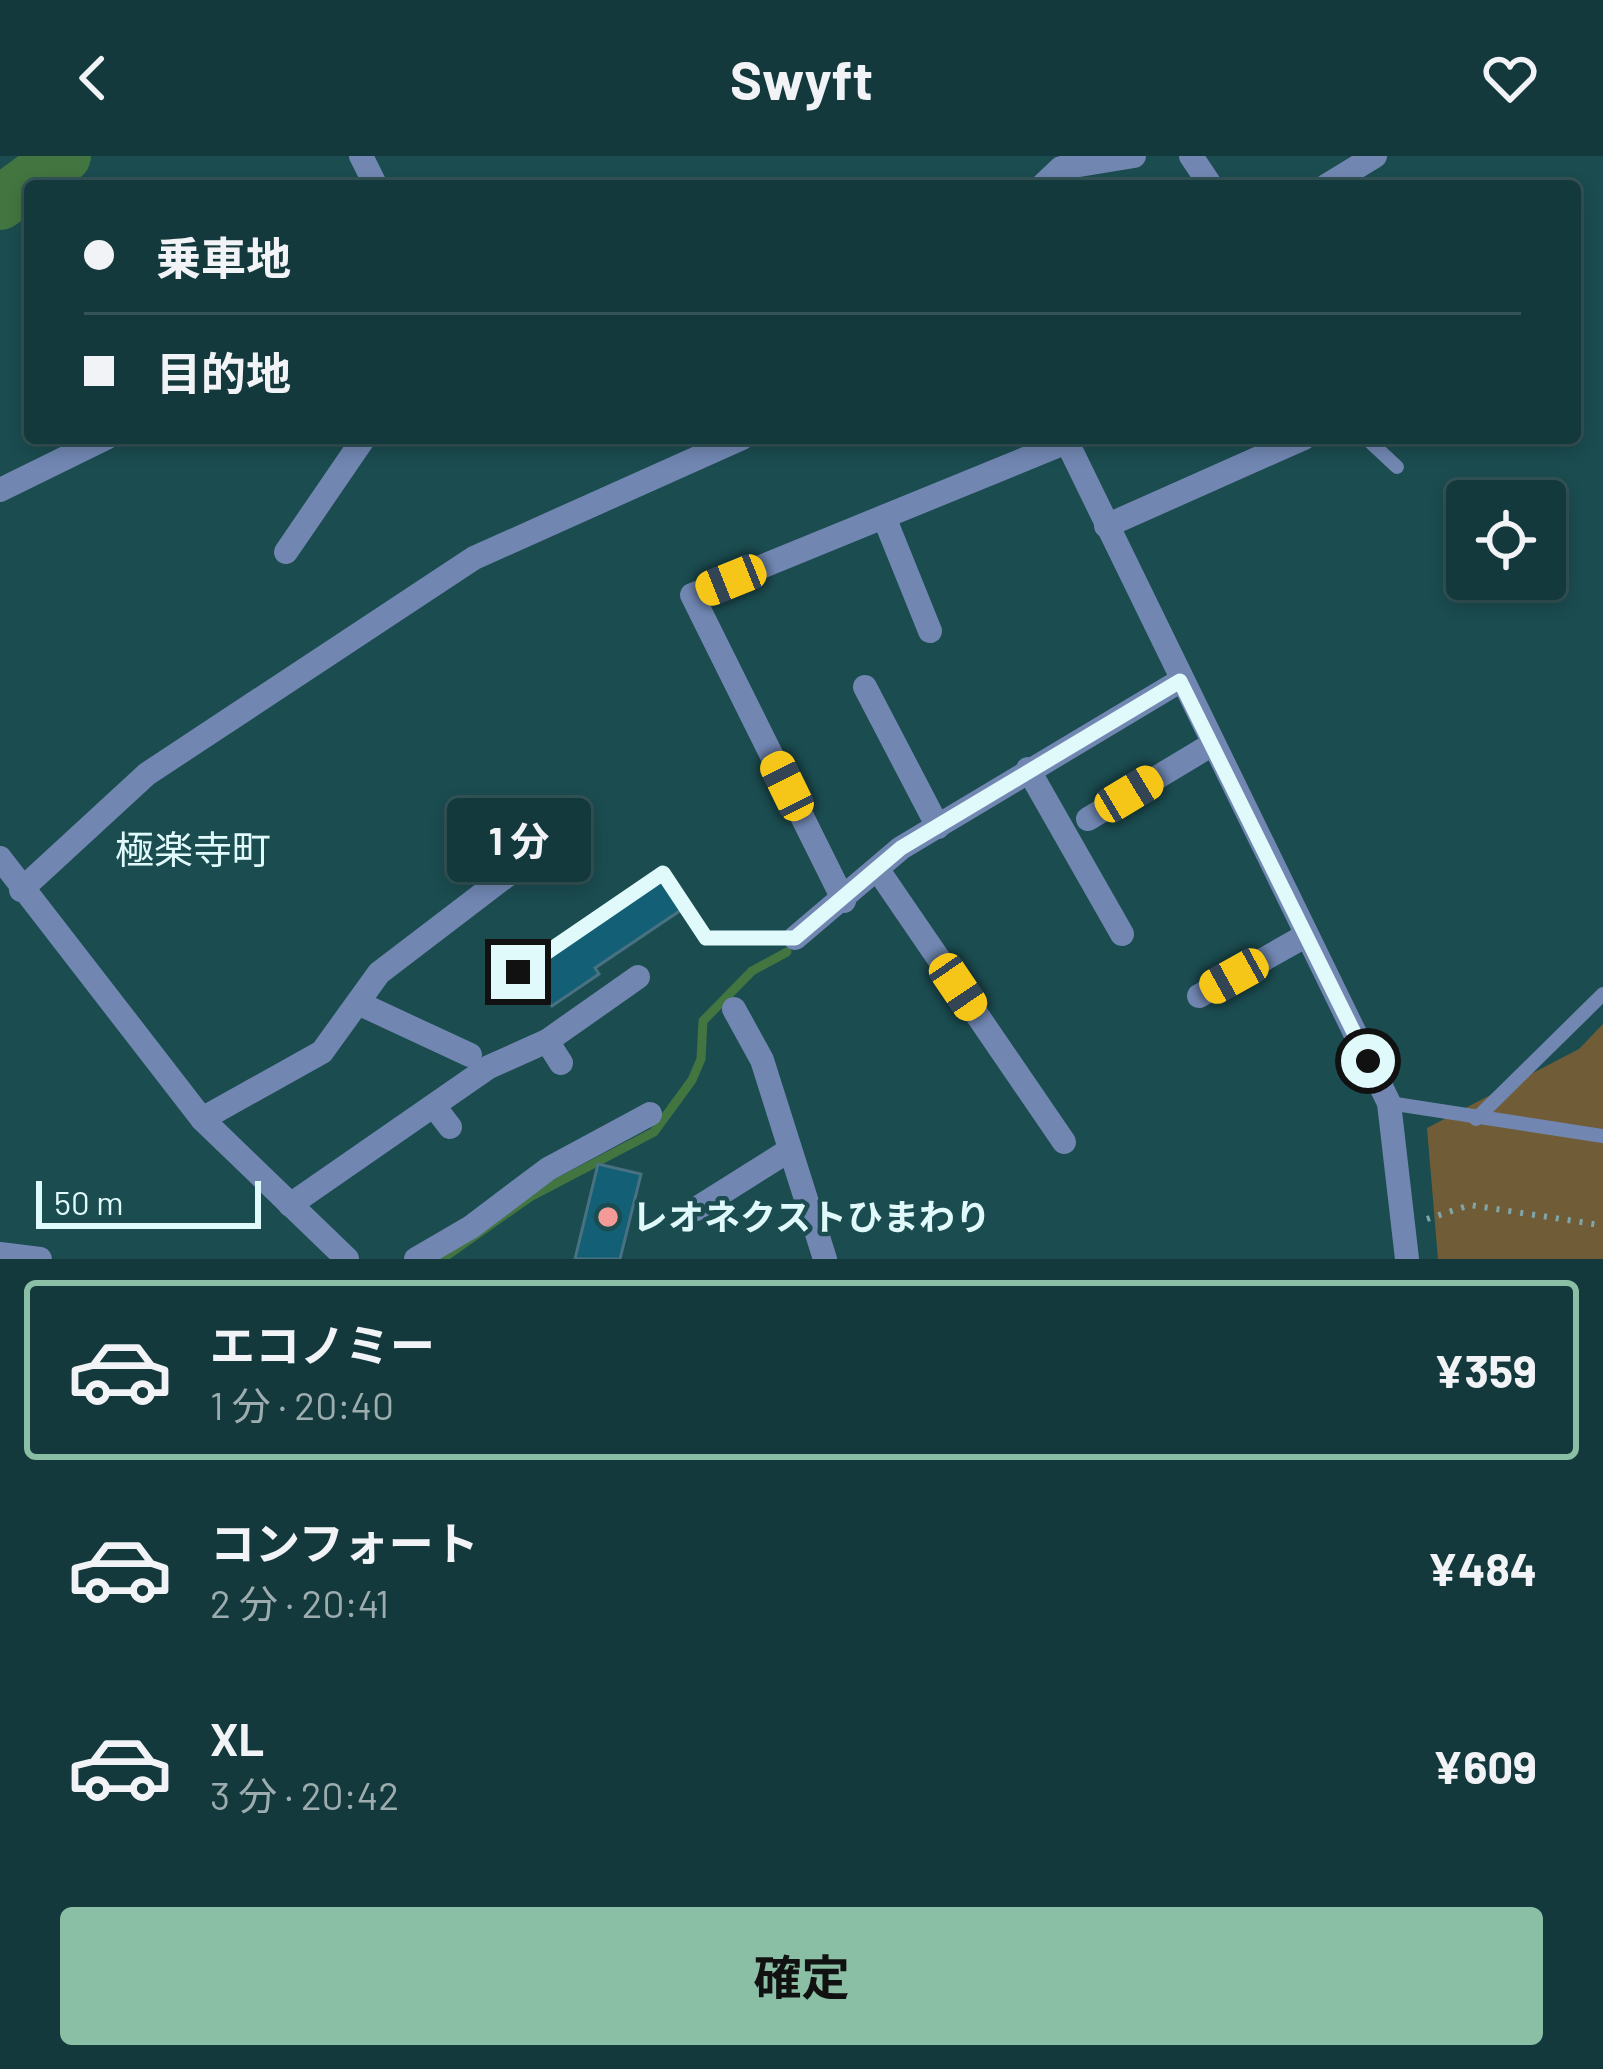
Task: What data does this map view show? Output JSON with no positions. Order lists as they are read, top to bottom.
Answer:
{
  "districts": ["極楽寺町"],
  "places": ["レオネクストひまわり"],
  "scale_bar": "50 m",
  "page": {
    "header": "Swyft",
    "banner": ["乗車地", "目的地"],
    "bubble": "1 分",
    "scale": "50 m",
    "list": [
      {
        "name": "エコノミー",
        "note": "1 分 · 20:40",
        "value": "¥359"
      },
      {
        "name": "コンフォート",
        "note": "2 分 · 20:41",
        "value": "¥484"
      },
      {
        "name": "XL",
        "note": "3 分 · 20:42",
        "value": "¥609"
      }
    ],
    "buttons": "確定"
  }
}
